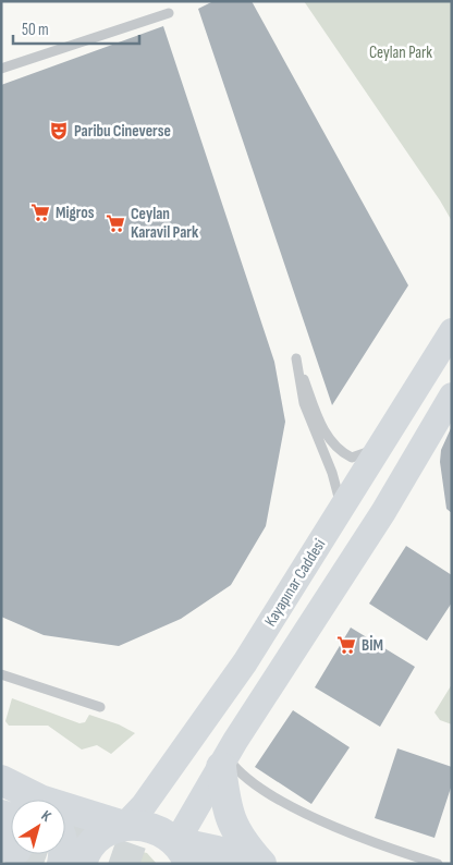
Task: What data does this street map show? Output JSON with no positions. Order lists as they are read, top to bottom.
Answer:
{
  "streets": {
    "main road": ["Kayapınar Caddesi"]
  },
  "parks": ["Ceylan Park"],
  "places": {
    "theatre": ["Paribu Cineverse"],
    "supermarket": ["Migros", "Ceylan Karavil Park", "BİM"]
  },
  "scale_bar": "50 m",
  "north": "top right"
}
